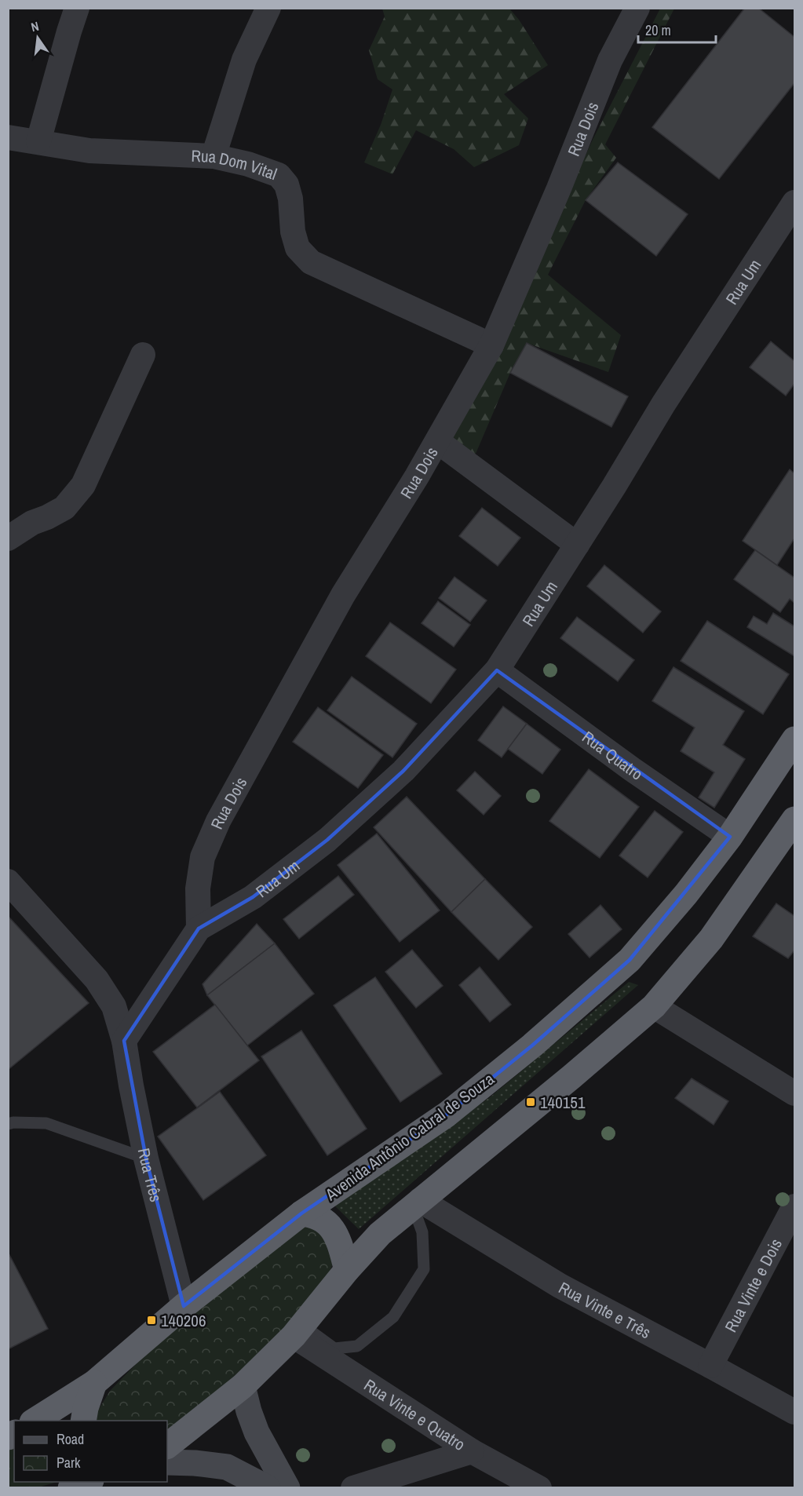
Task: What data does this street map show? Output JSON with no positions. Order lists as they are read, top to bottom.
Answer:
{
  "streets": {
    "highway": ["Avenida Antônio Cabral de Souza"],
    "street": [
      "Rua Dois",
      "Rua Dom Vital",
      "Rua Um",
      "Rua Quatro",
      "Rua Três",
      "Rua Vinte e Dois",
      "Rua Vinte e Três",
      "Rua Vinte e Quatro"
    ]
  },
  "crossings": [
    ["Rua Dois", "Rua Dom Vital"],
    ["Rua Dois", "Rua Um"],
    ["Rua Um", "Rua Quatro"],
    ["Rua Quatro", "Avenida Antônio Cabral de Souza"],
    ["Avenida Antônio Cabral de Souza", "Rua Três"],
    ["Rua Vinte e Dois", "Rua Vinte e Três"]
  ],
  "places": {
    "transit": ["140151", "140206"]
  },
  "legend": ["Road", "Park"],
  "scale_bar": "20 m",
  "north": "top"
}
